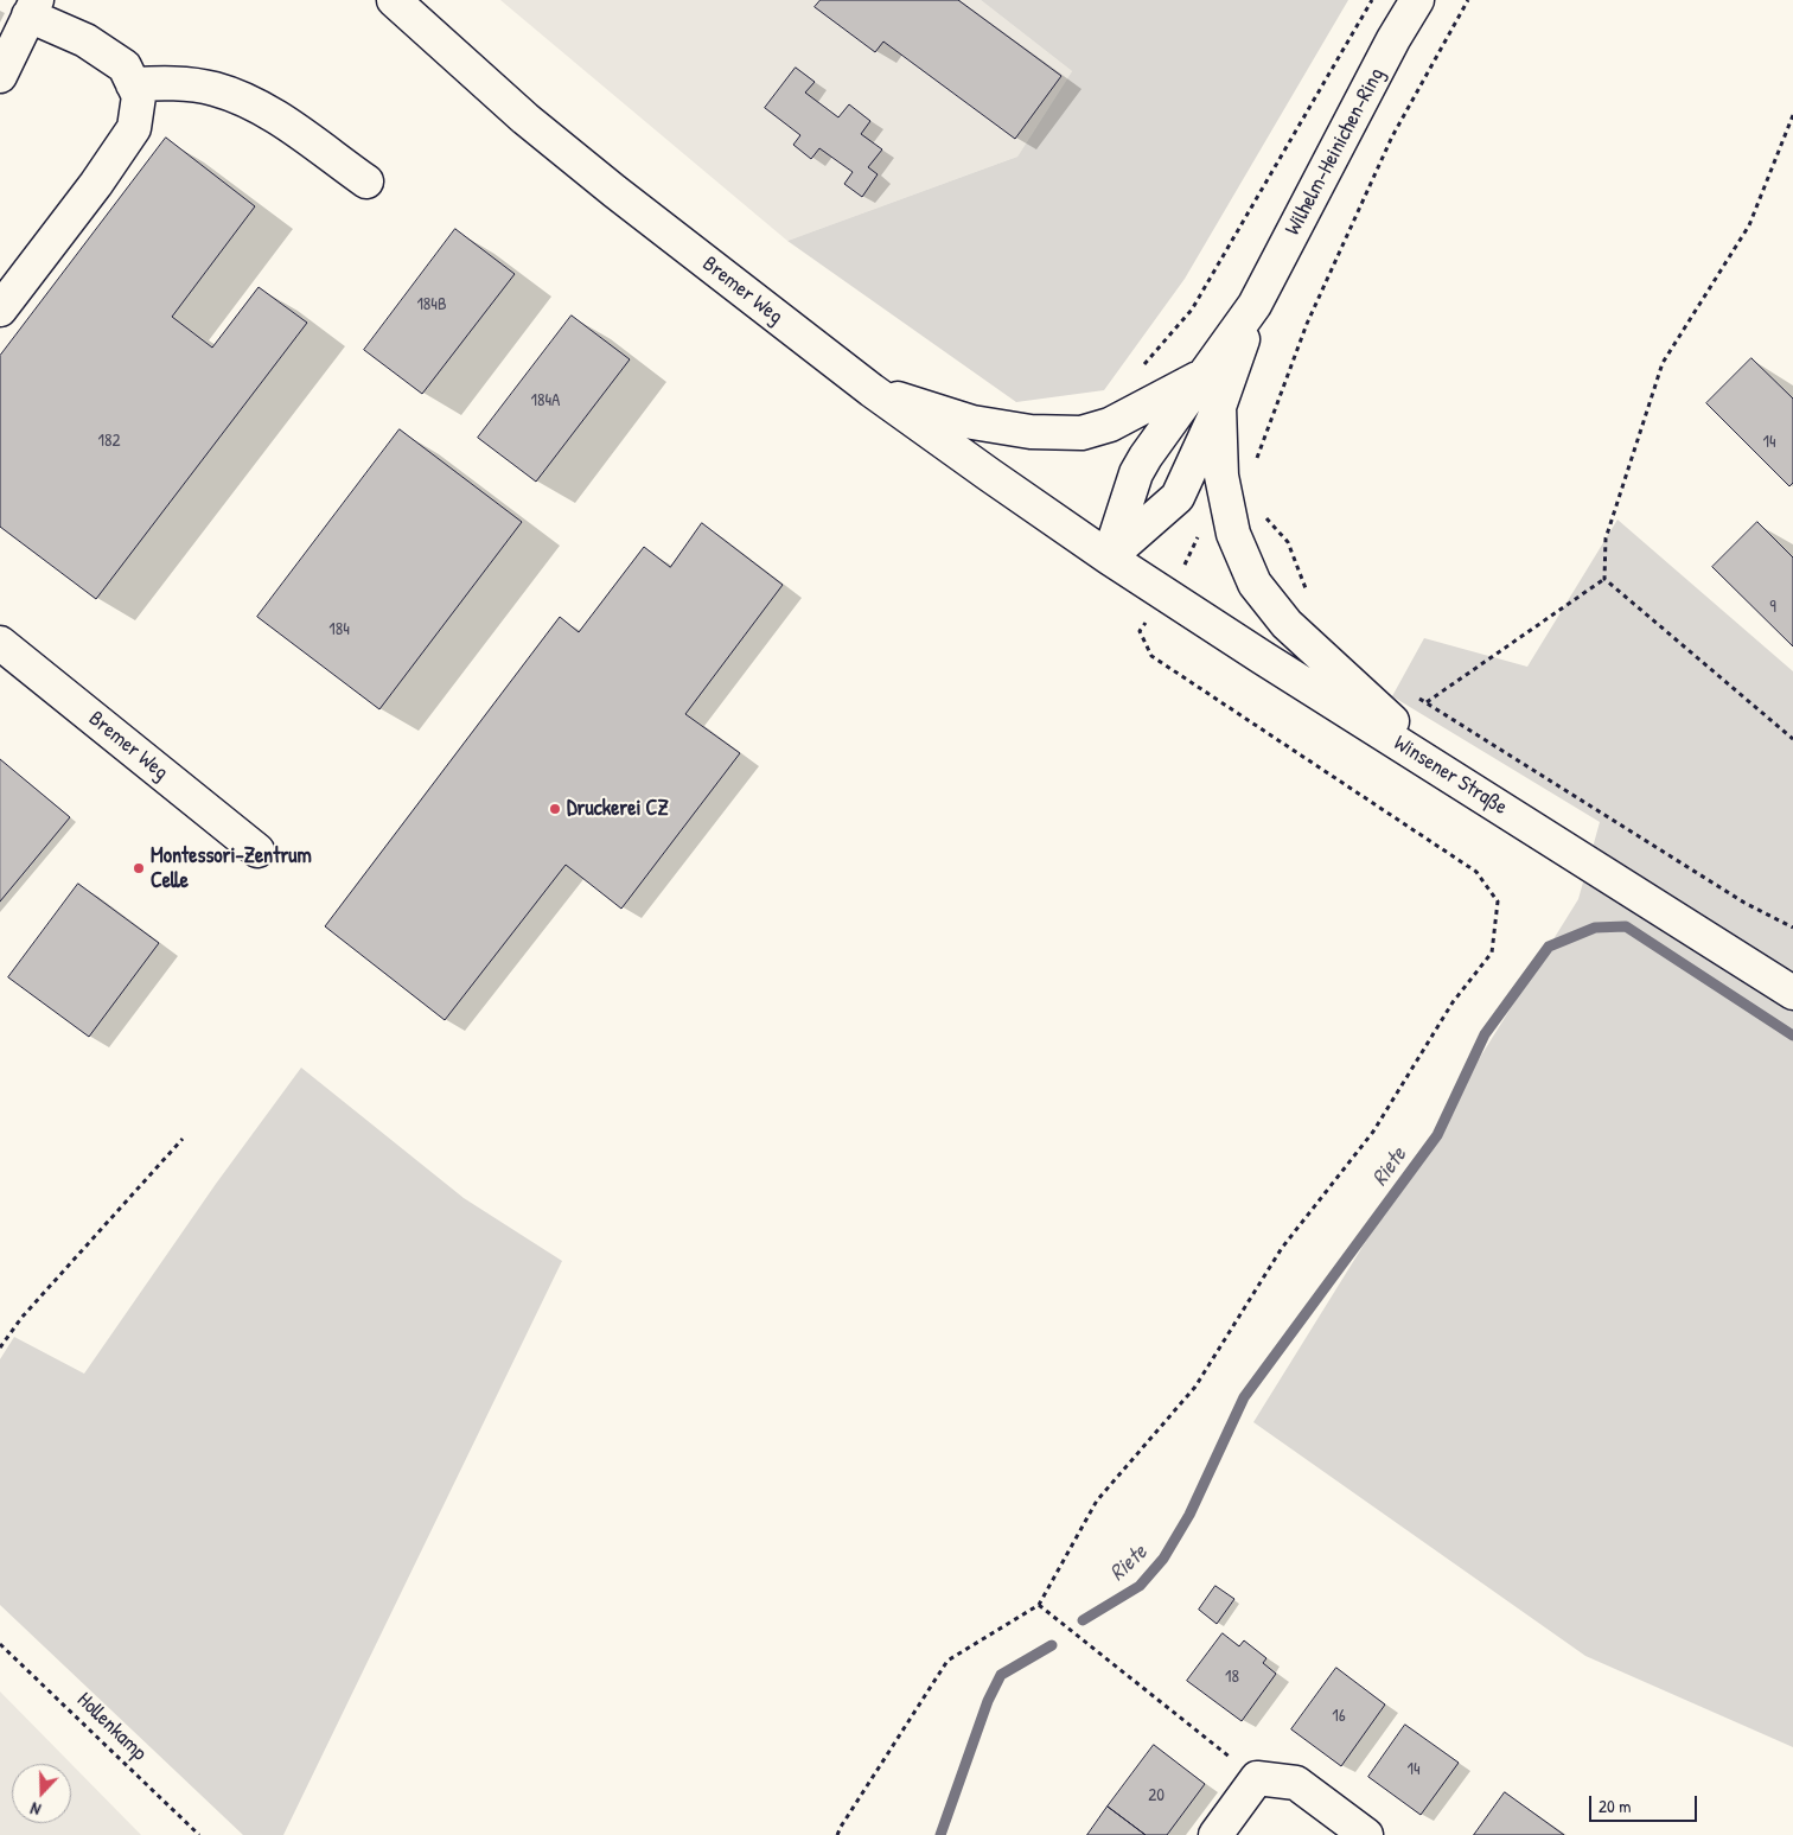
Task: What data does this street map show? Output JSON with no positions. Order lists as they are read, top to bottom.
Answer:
{
  "streets": {
    "main road": ["Wilhelm-Heinichen-Ring", "Bremer Weg", "Winsener Straße"],
    "path": ["Hollenkamp"]
  },
  "crossings": [
    ["Wilhelm-Heinichen-Ring", "Bremer Weg"],
    ["Wilhelm-Heinichen-Ring", "Winsener Straße"],
    ["Bremer Weg", "Winsener Straße"]
  ],
  "water": ["Riete"],
  "places": ["Druckerei CZ", "Montessori-Zentrum Celle"],
  "house_numbers": [
    "184B",
    "184A",
    "182",
    "14",
    "9",
    "184",
    "18",
    "16",
    "14",
    "20"
  ],
  "scale_bar": "20 m",
  "north": "bottom"
}
